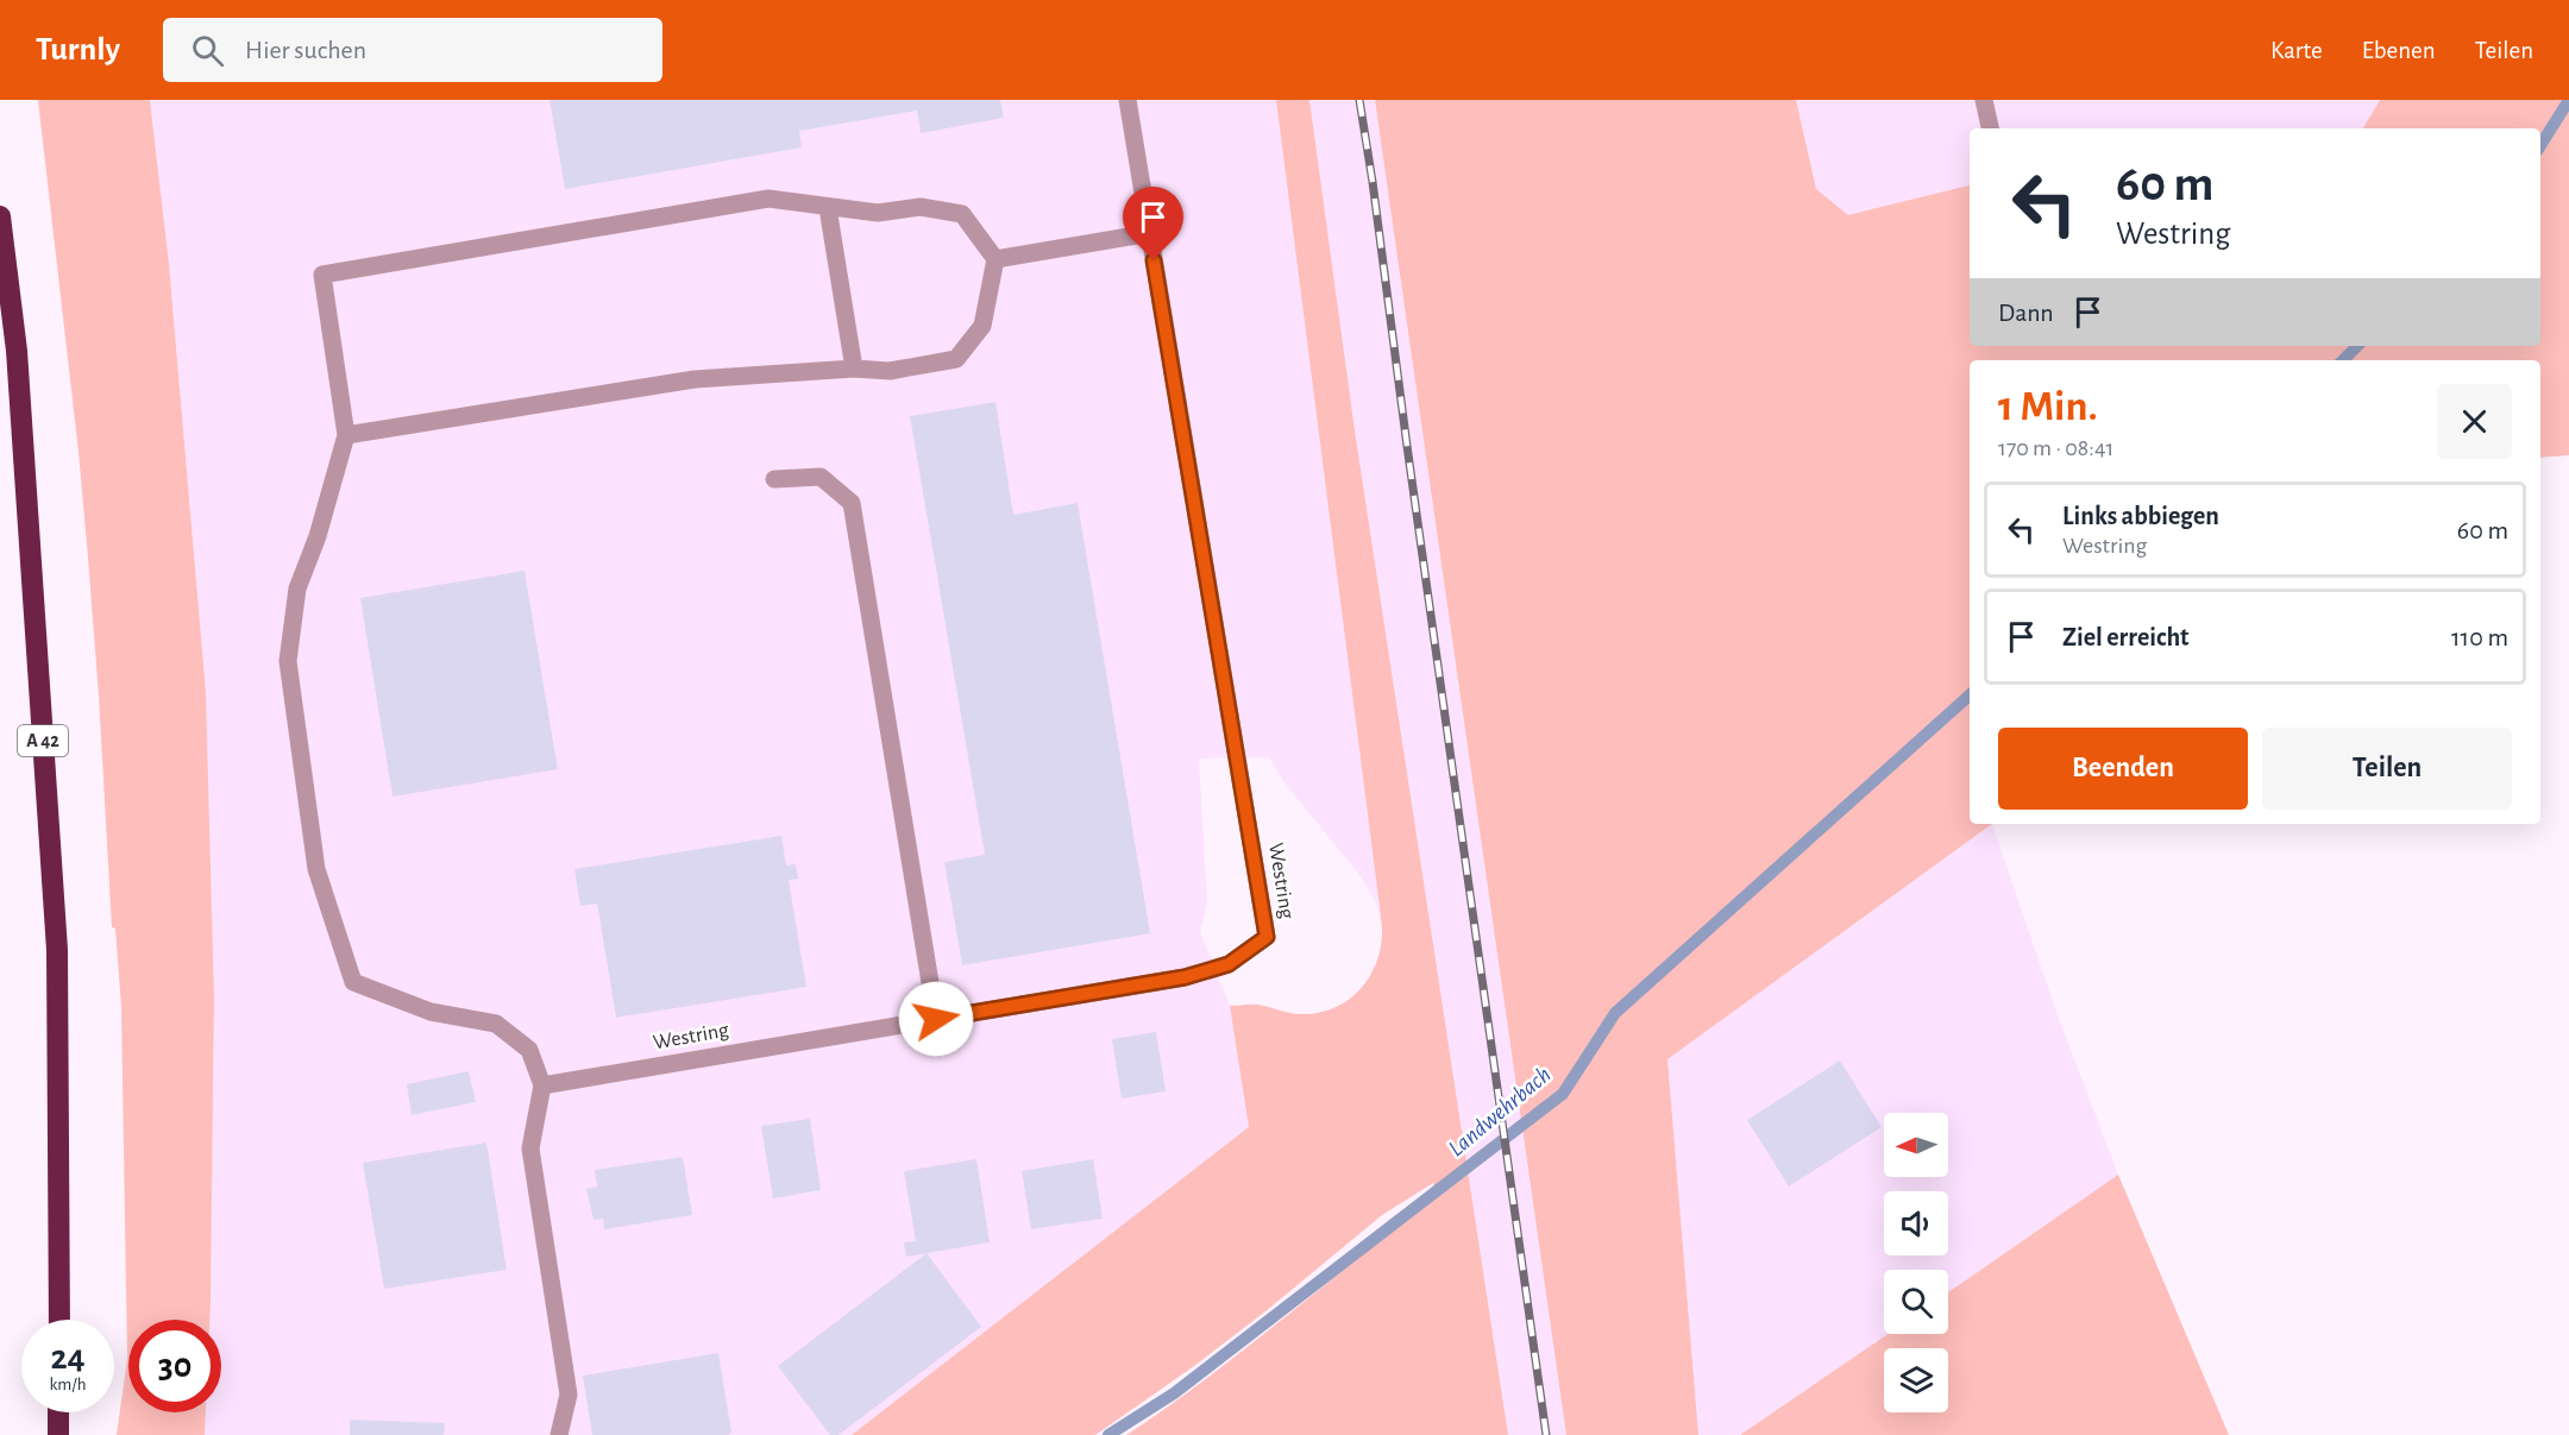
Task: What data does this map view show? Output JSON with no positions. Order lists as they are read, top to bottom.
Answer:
{
  "streets": {
    "highway": ["A 42"],
    "street": ["Westring"]
  },
  "water": ["Landwehrbach"],
  "north": "left",
  "page": {
    "header": "Turnly",
    "search": "Hier suchen",
    "nav": ["Karte", "Ebenen", "Teilen"],
    "turn": ["60 m", "Westring"],
    "then": "Dann",
    "heading": ["1 Min.", "170 m · 08:41"],
    "list": [
      {
        "name": "Links abbiegen",
        "note": "Westring",
        "value": "60 m"
      },
      {
        "name": "Ziel erreicht",
        "value": "110 m"
      }
    ],
    "buttons": ["Beenden", "Teilen"],
    "speed": "24 km/h",
    "limit": "30"
  }
}
